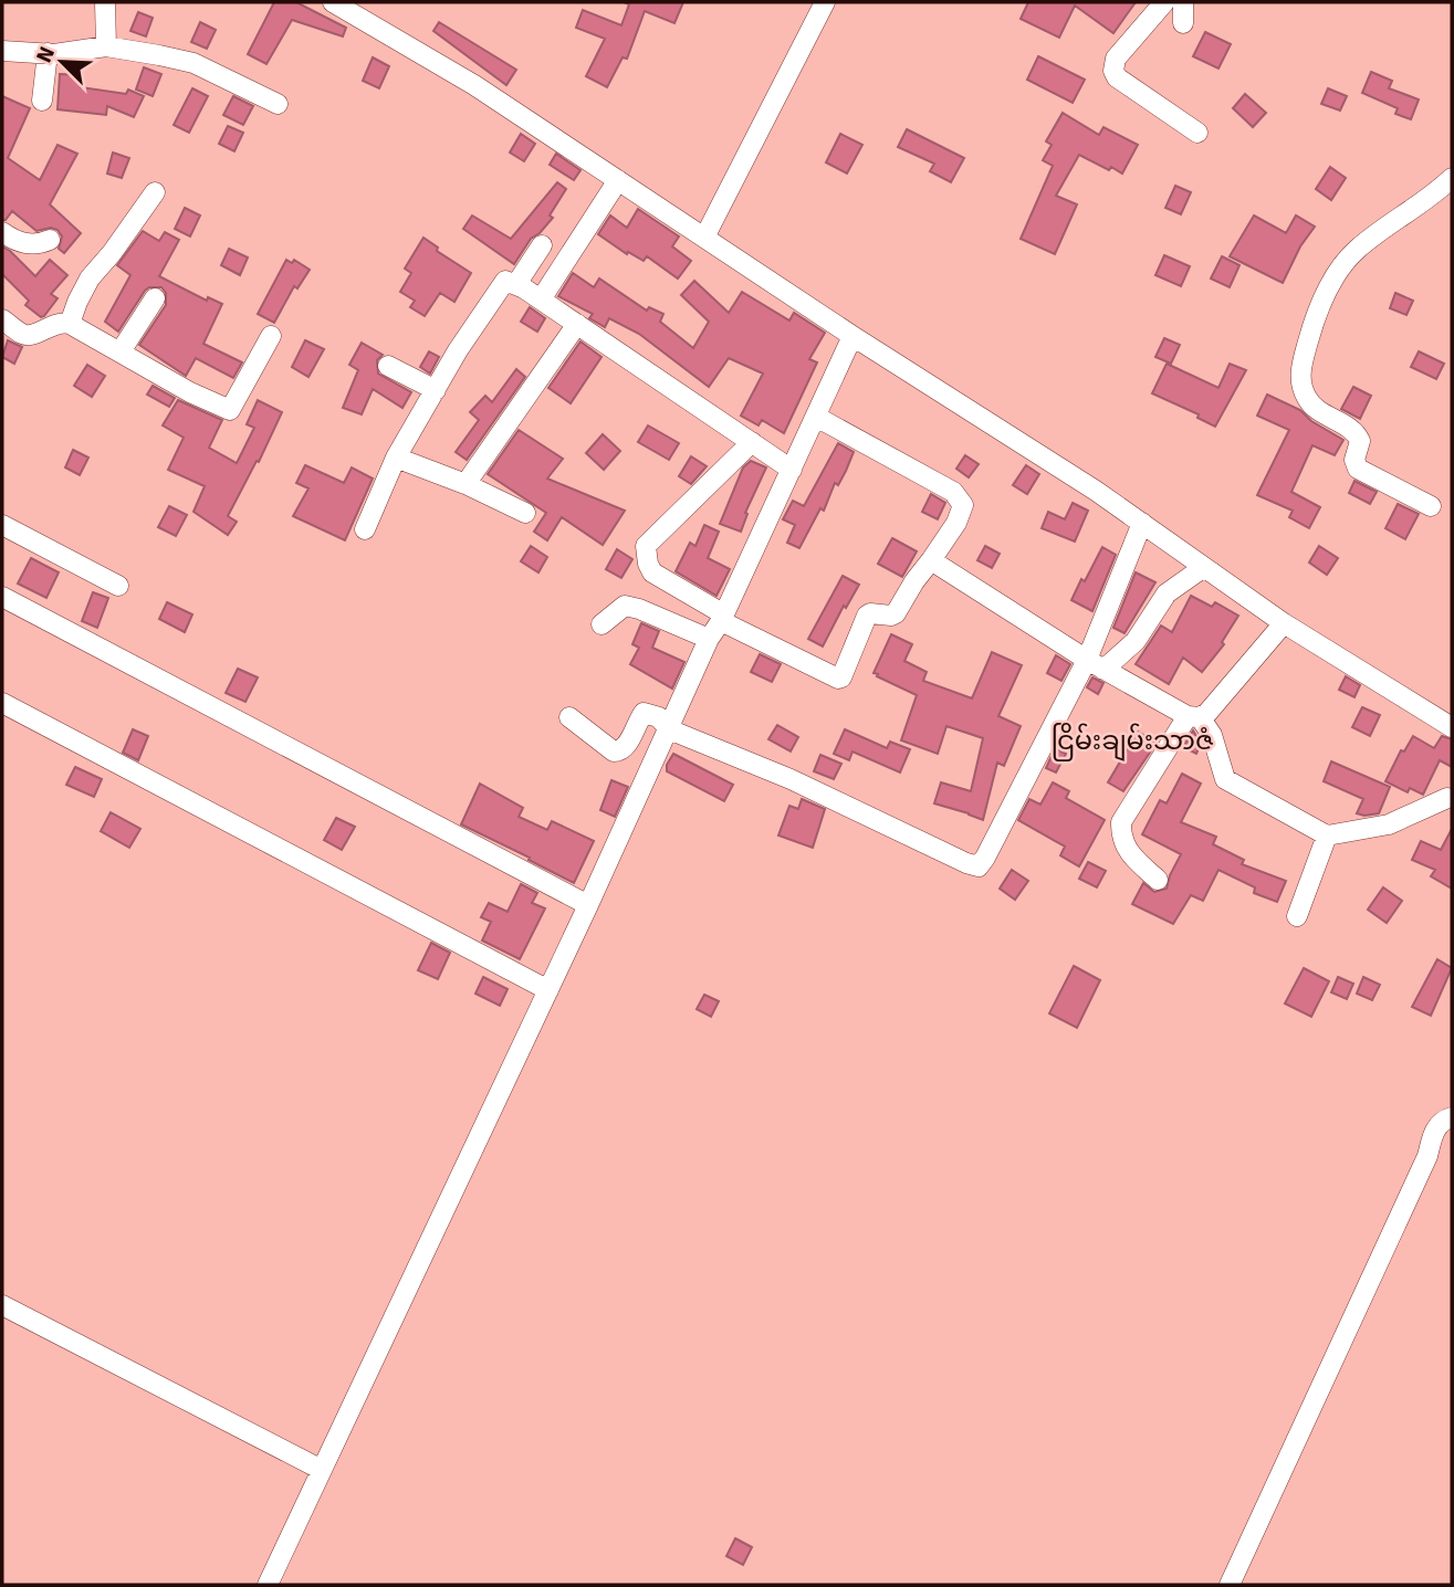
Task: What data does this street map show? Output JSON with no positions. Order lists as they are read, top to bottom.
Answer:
{
  "districts": ["ငြိမ်းချမ်းသာဇံ"],
  "north": "top left"
}
